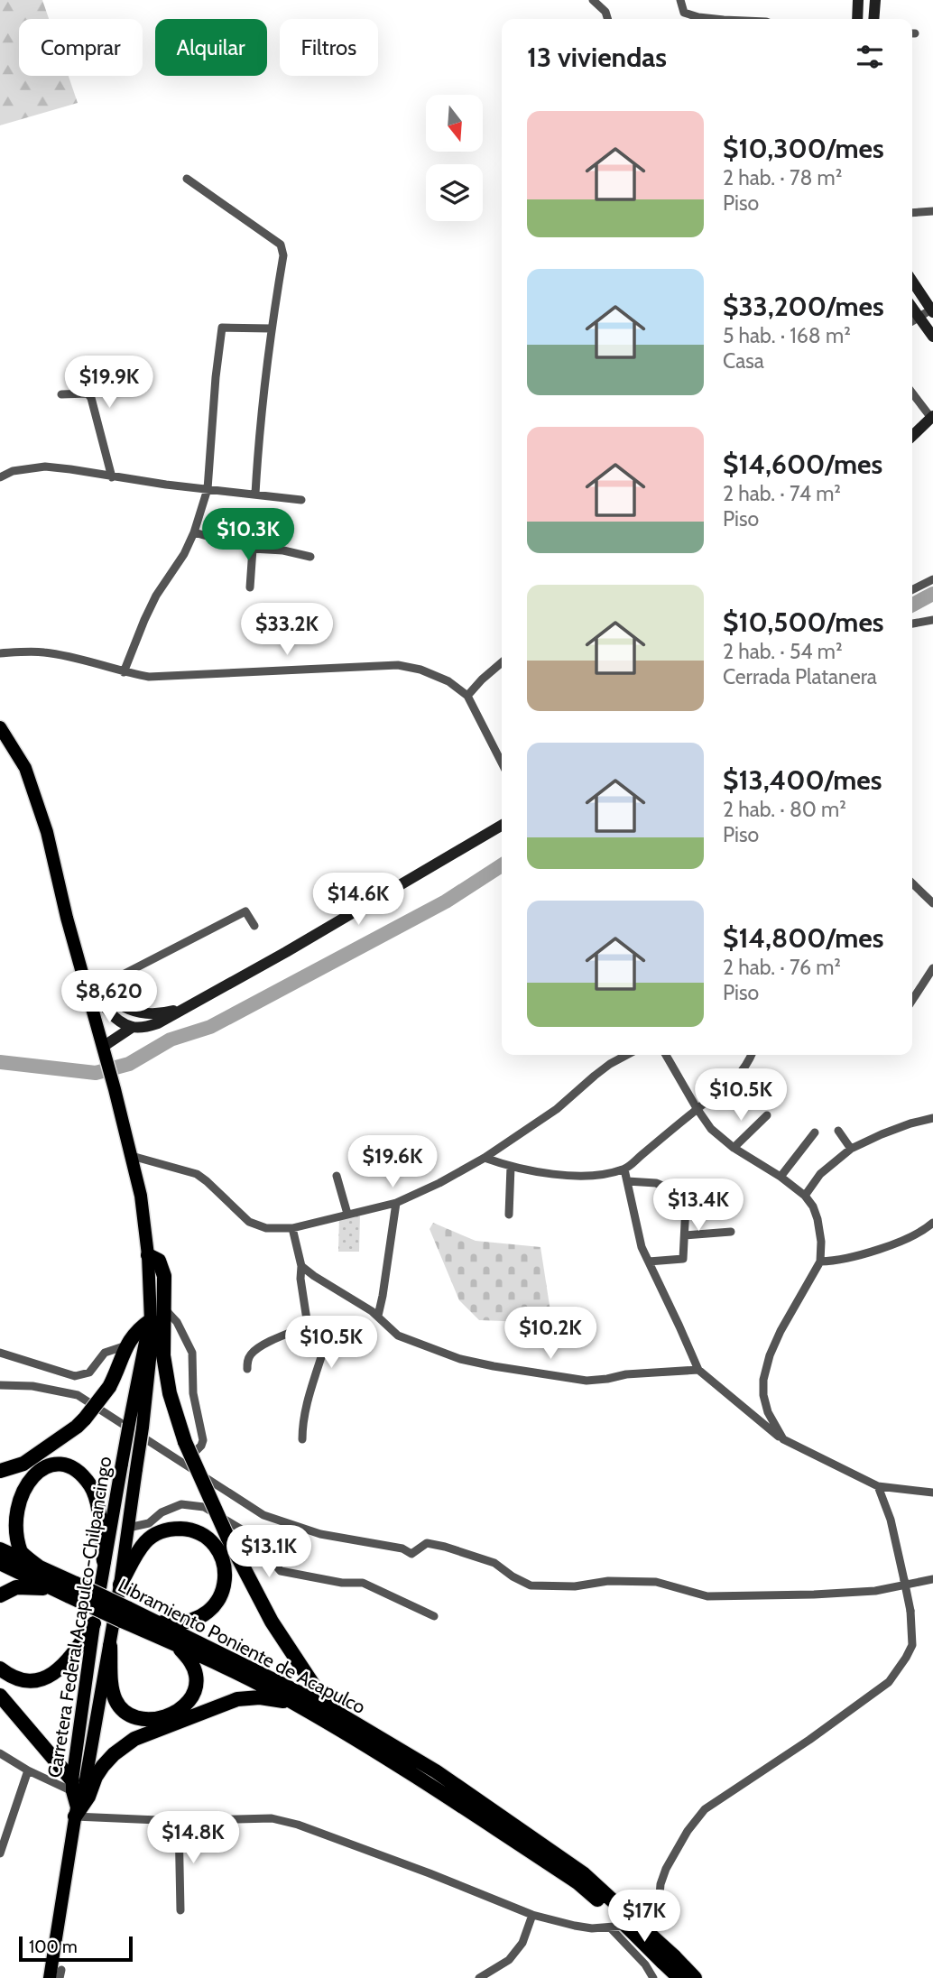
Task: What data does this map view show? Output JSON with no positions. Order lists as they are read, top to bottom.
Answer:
{
  "streets": {
    "highway": ["Libramiento Poniente de Acapulco"],
    "main road": ["Carretera Federal Acapulco-Chilpancingo"]
  },
  "scale_bar": "100 m",
  "north": "bottom",
  "page": {
    "chip": ["Comprar", "Alquilar", "Filtros"],
    "heading": "13 viviendas",
    "list": [
      {
        "name": "$10,300/mes",
        "note": "2 hab. · 78 m² · Piso"
      },
      {
        "name": "$33,200/mes",
        "note": "5 hab. · 168 m² · Casa"
      },
      {
        "name": "$14,600/mes",
        "note": "2 hab. · 74 m² · Piso"
      },
      {
        "name": "$10,500/mes",
        "note": "2 hab. · 54 m² · Cerrada Platanera"
      },
      {
        "name": "$13,400/mes",
        "note": "2 hab. · 80 m² · Piso"
      },
      {
        "name": "$14,800/mes",
        "note": "2 hab. · 76 m² · Piso"
      }
    ],
    "price": [
      "$19.9K",
      "$10.3K",
      "$33.2K",
      "$14.6K",
      "$8,620",
      "$10.5K",
      "$19.6K",
      "$13.4K",
      "$10.2K",
      "$10.5K",
      "$13.1K",
      "$14.8K",
      "$17K"
    ],
    "scale": "100 m"
  }
}
